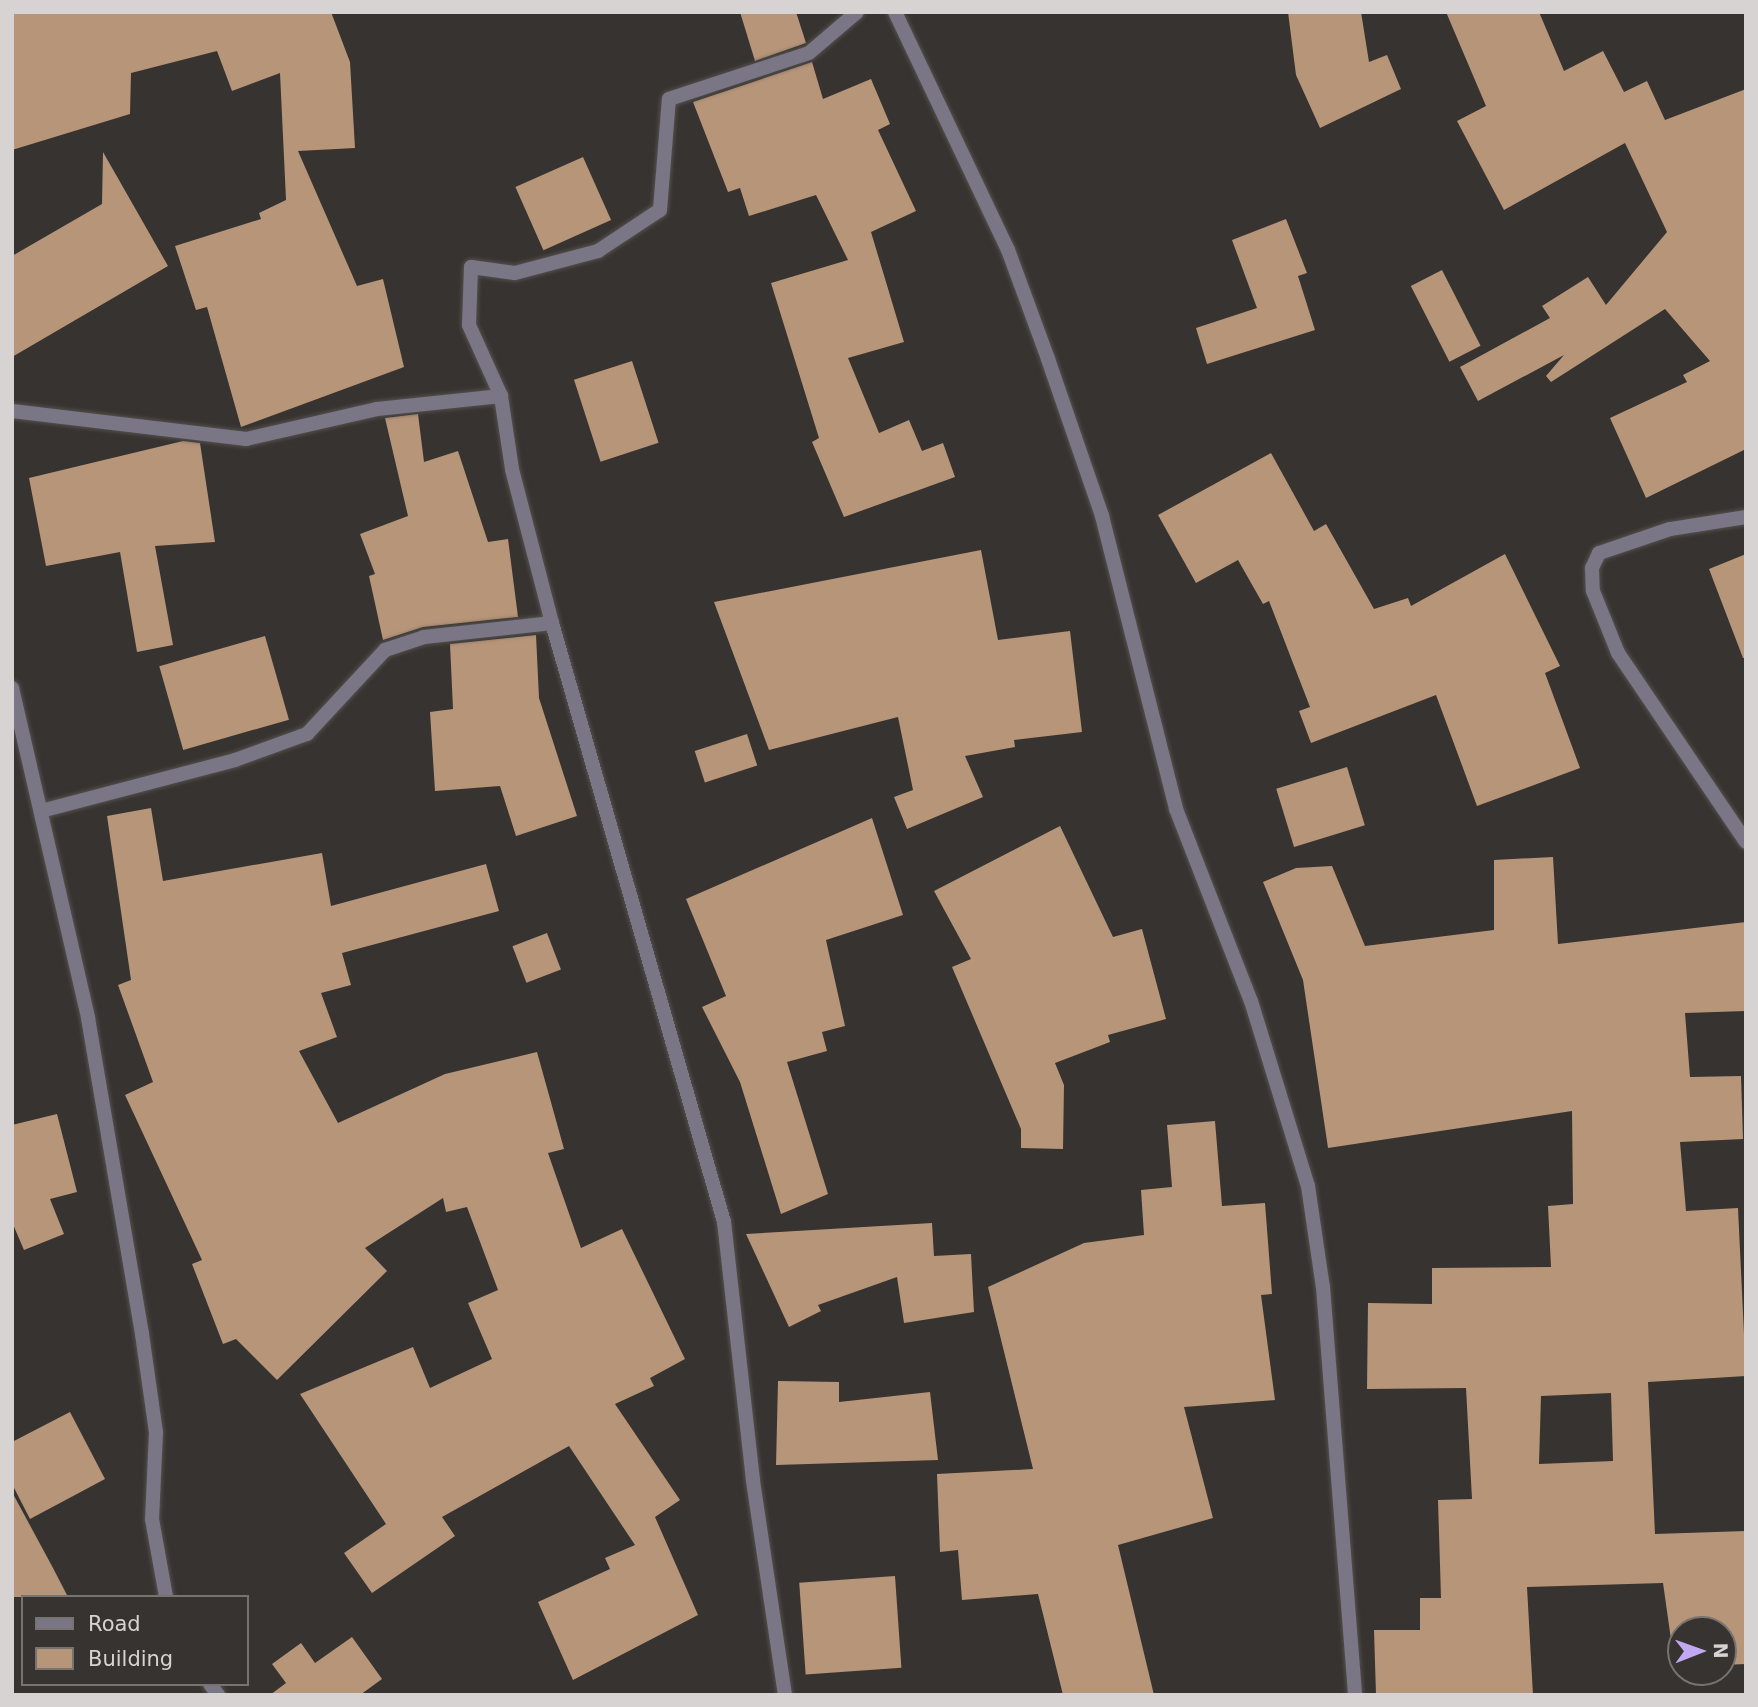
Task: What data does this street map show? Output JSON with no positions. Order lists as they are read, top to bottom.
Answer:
{
  "legend": ["Road", "Building"],
  "north": "right"
}
